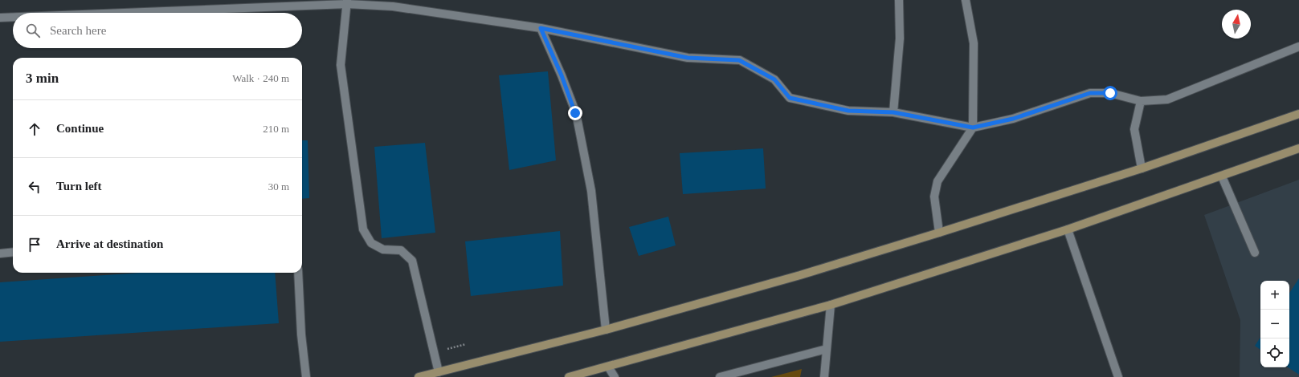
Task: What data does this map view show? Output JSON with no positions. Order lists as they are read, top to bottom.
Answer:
{
  "north": "top",
  "page": {
    "search": "Search here",
    "heading": ["3 min", "Walk · 240 m"],
    "list": [
      ["Continue", "210 m"],
      ["Turn left", "30 m"],
      "Arrive at destination"
    ],
    "map_buttons": ["+", "−"]
  }
}
